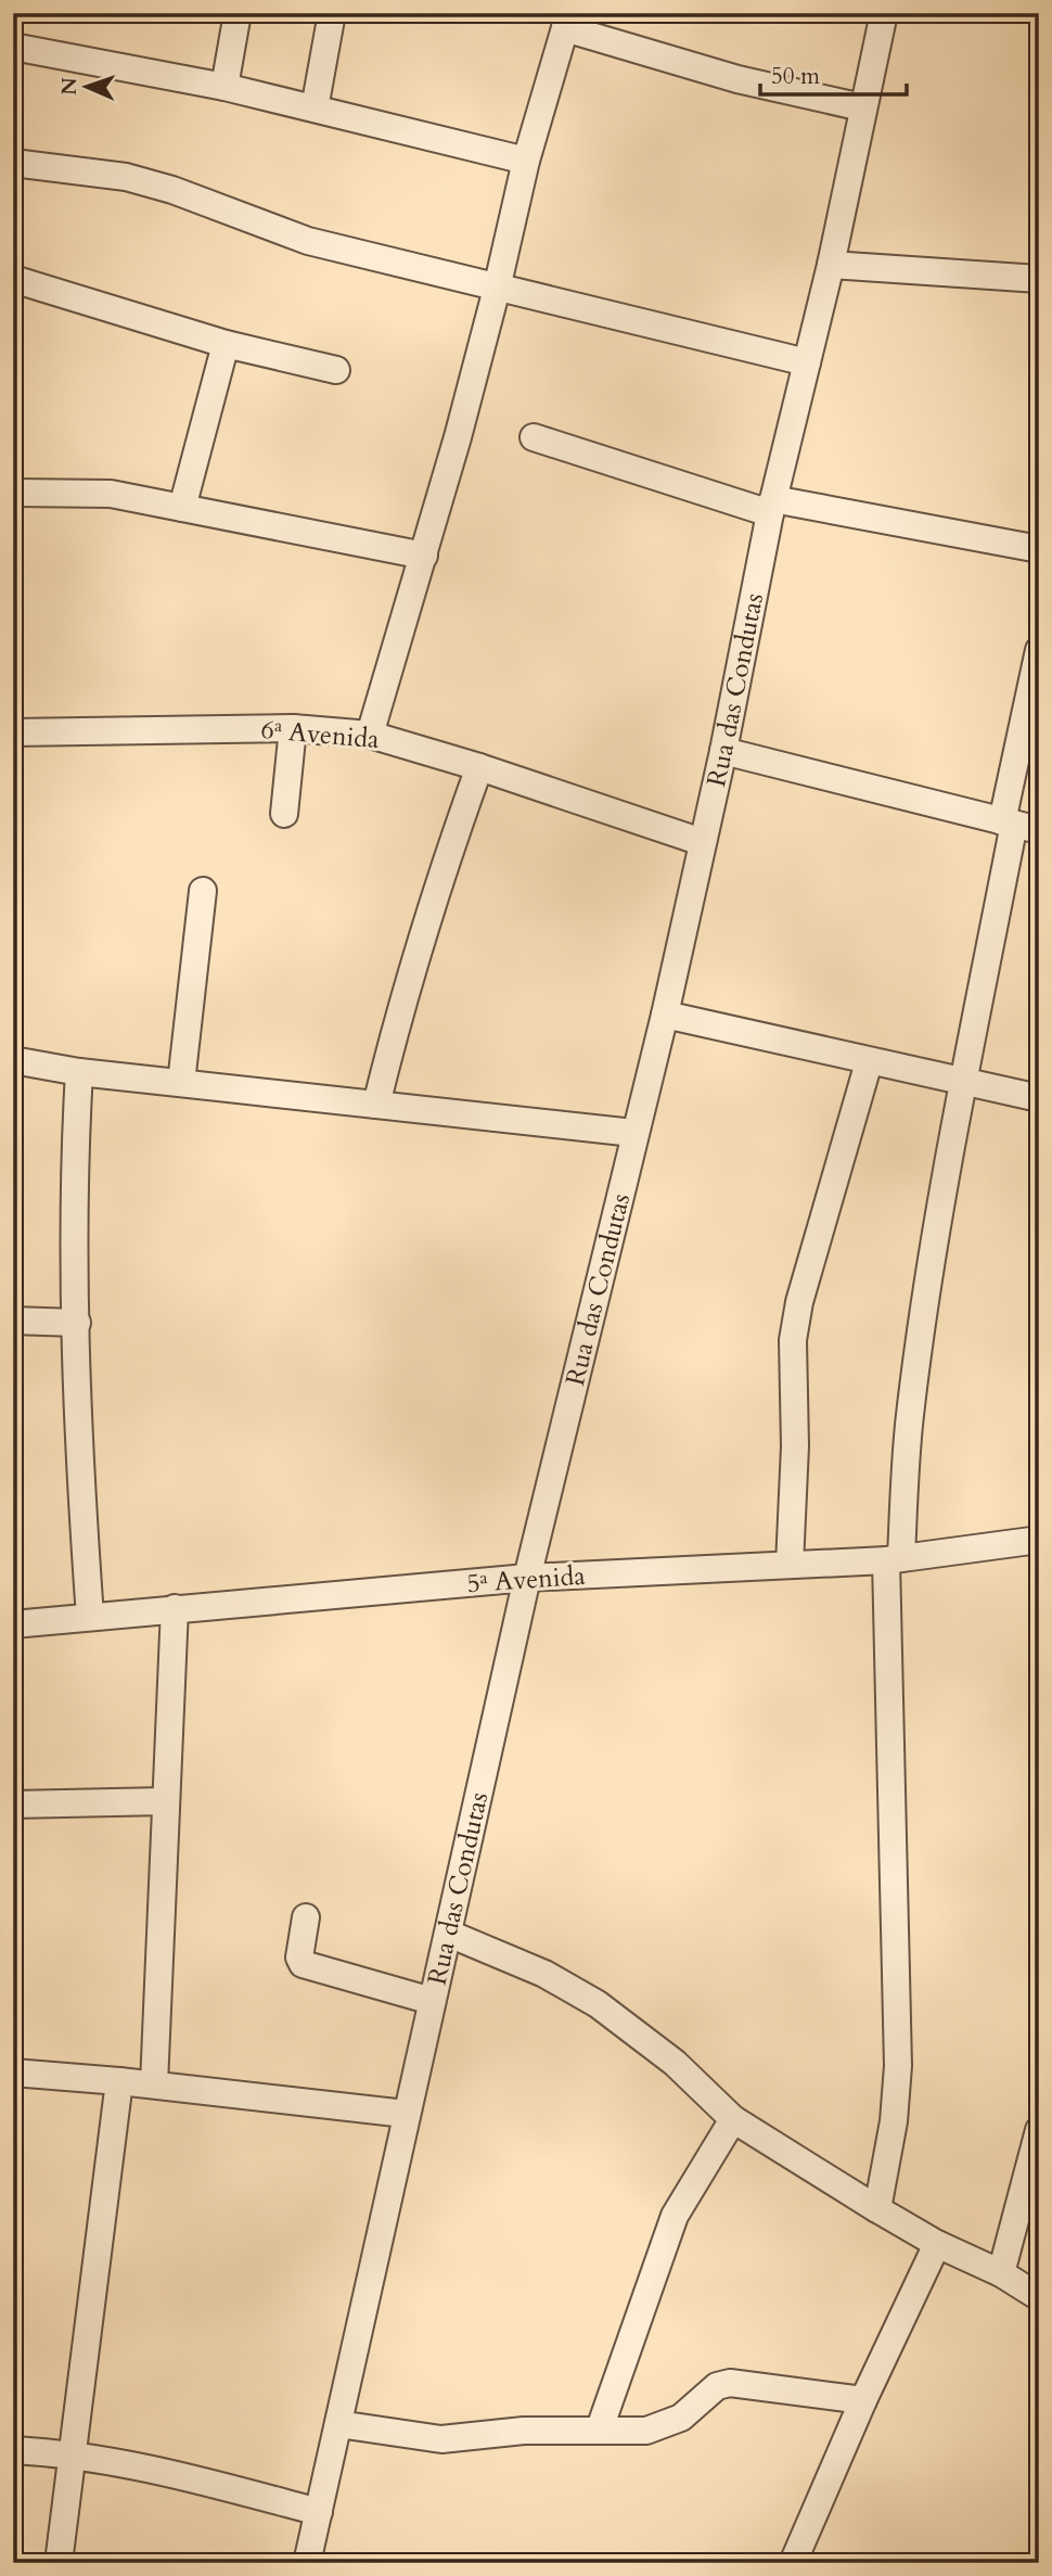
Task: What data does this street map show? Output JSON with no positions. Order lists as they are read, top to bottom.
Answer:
{
  "streets": {
    "street": ["Rua das Condutas", "6ª Avenida", "5ª Avenida"]
  },
  "crossings": [
    ["Rua das Condutas", "6ª Avenida"],
    ["Rua das Condutas", "5ª Avenida"]
  ],
  "scale_bar": "50 m",
  "north": "left"
}
